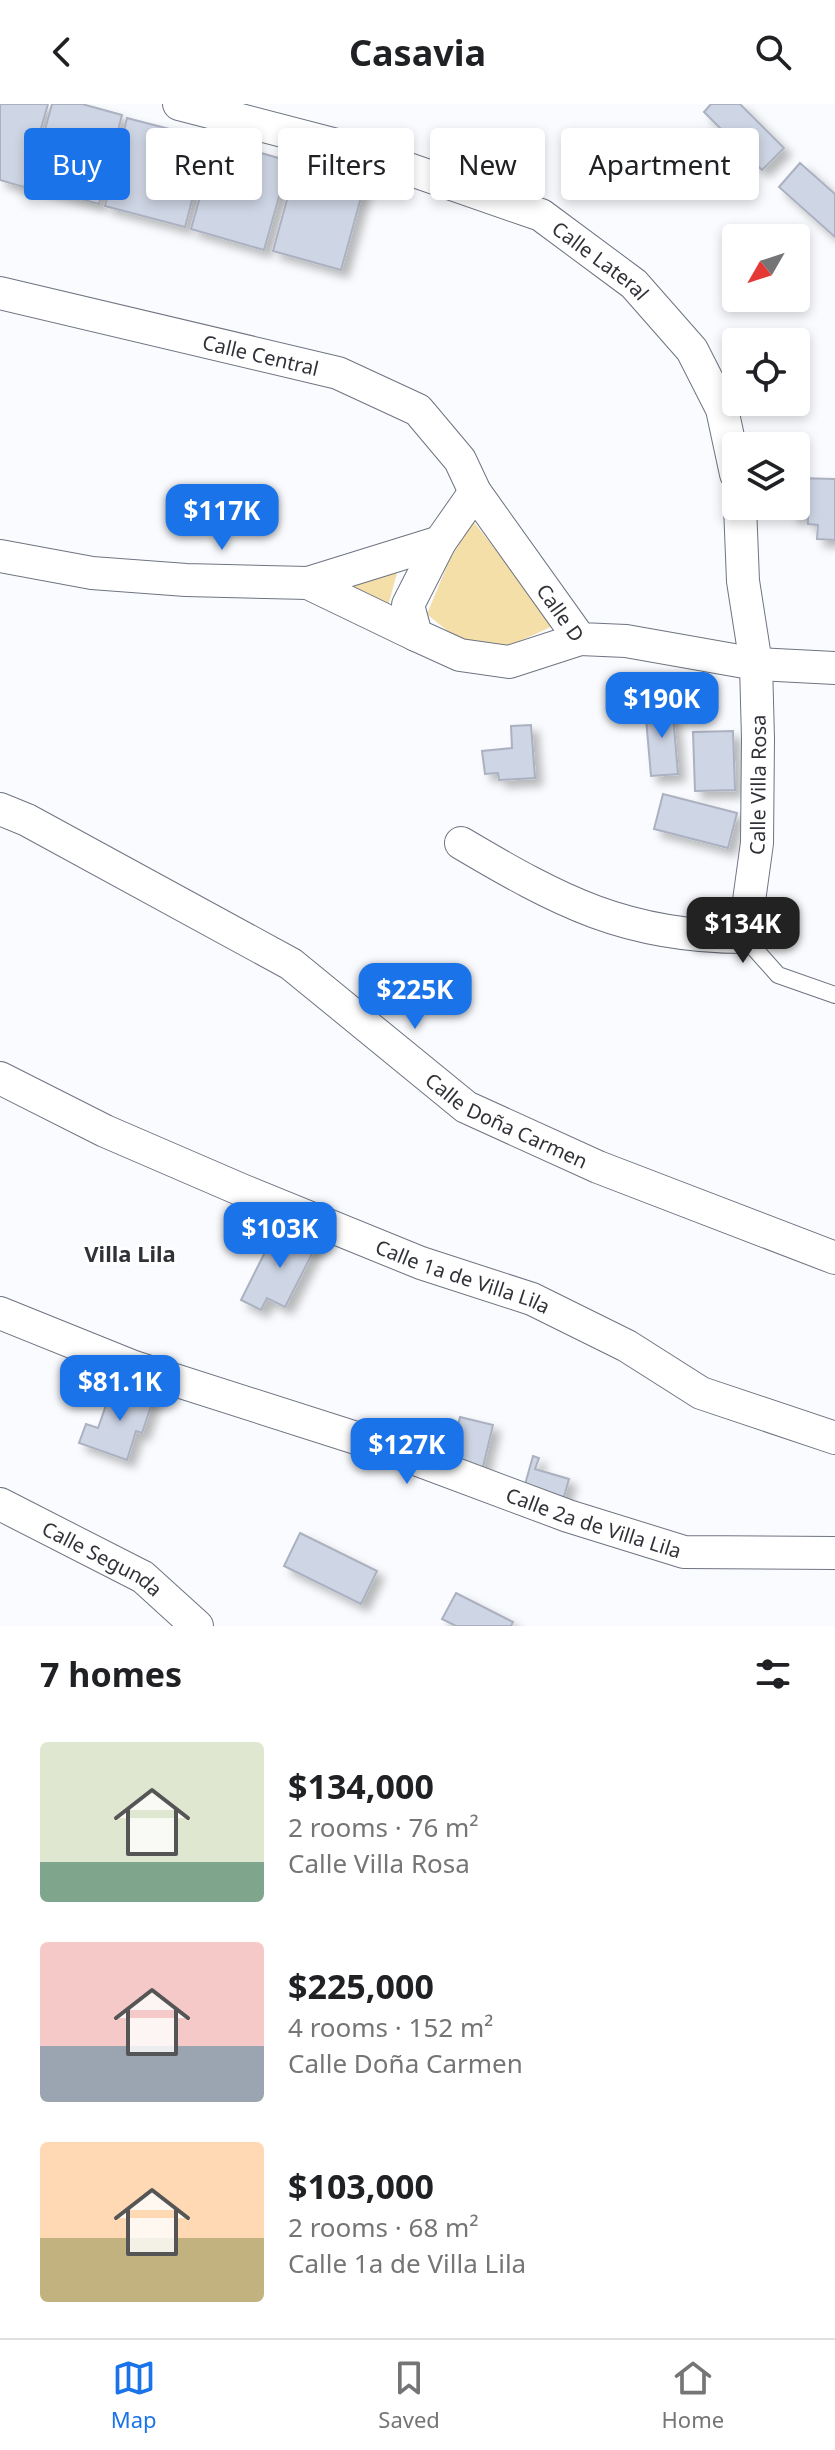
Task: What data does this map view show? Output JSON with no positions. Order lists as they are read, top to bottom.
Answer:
{
  "streets": {
    "street": [
      "Calle Lateral",
      "Calle Central",
      "Calle D",
      "Calle Villa Rosa",
      "Calle Doña Carmen",
      "Calle 1a de Villa Lila",
      "Calle 2a de Villa Lila",
      "Calle Segunda"
    ]
  },
  "crossings": [
    ["Calle Central", "Calle D"],
    ["Calle D", "Calle Villa Rosa"]
  ],
  "districts": ["Villa Lila"],
  "north": "bottom left",
  "page": {
    "header": "Casavia",
    "chip": [
      "Buy",
      "Rent",
      "Filters",
      "New",
      "Apartment"
    ],
    "price": [
      "$117K",
      "$190K",
      "$134K",
      "$225K",
      "$103K",
      "$81.1K",
      "$127K"
    ],
    "heading": "7 homes",
    "list": [
      {
        "name": "$134,000",
        "note": "2 rooms · 76 m² · Calle Villa Rosa"
      },
      {
        "name": "$225,000",
        "note": "4 rooms · 152 m² · Calle Doña Carmen"
      },
      {
        "name": "$103,000",
        "note": "2 rooms · 68 m² · Calle 1a de Villa Lila"
      }
    ],
    "tabs": ["Map", "Saved", "Home"]
  }
}
